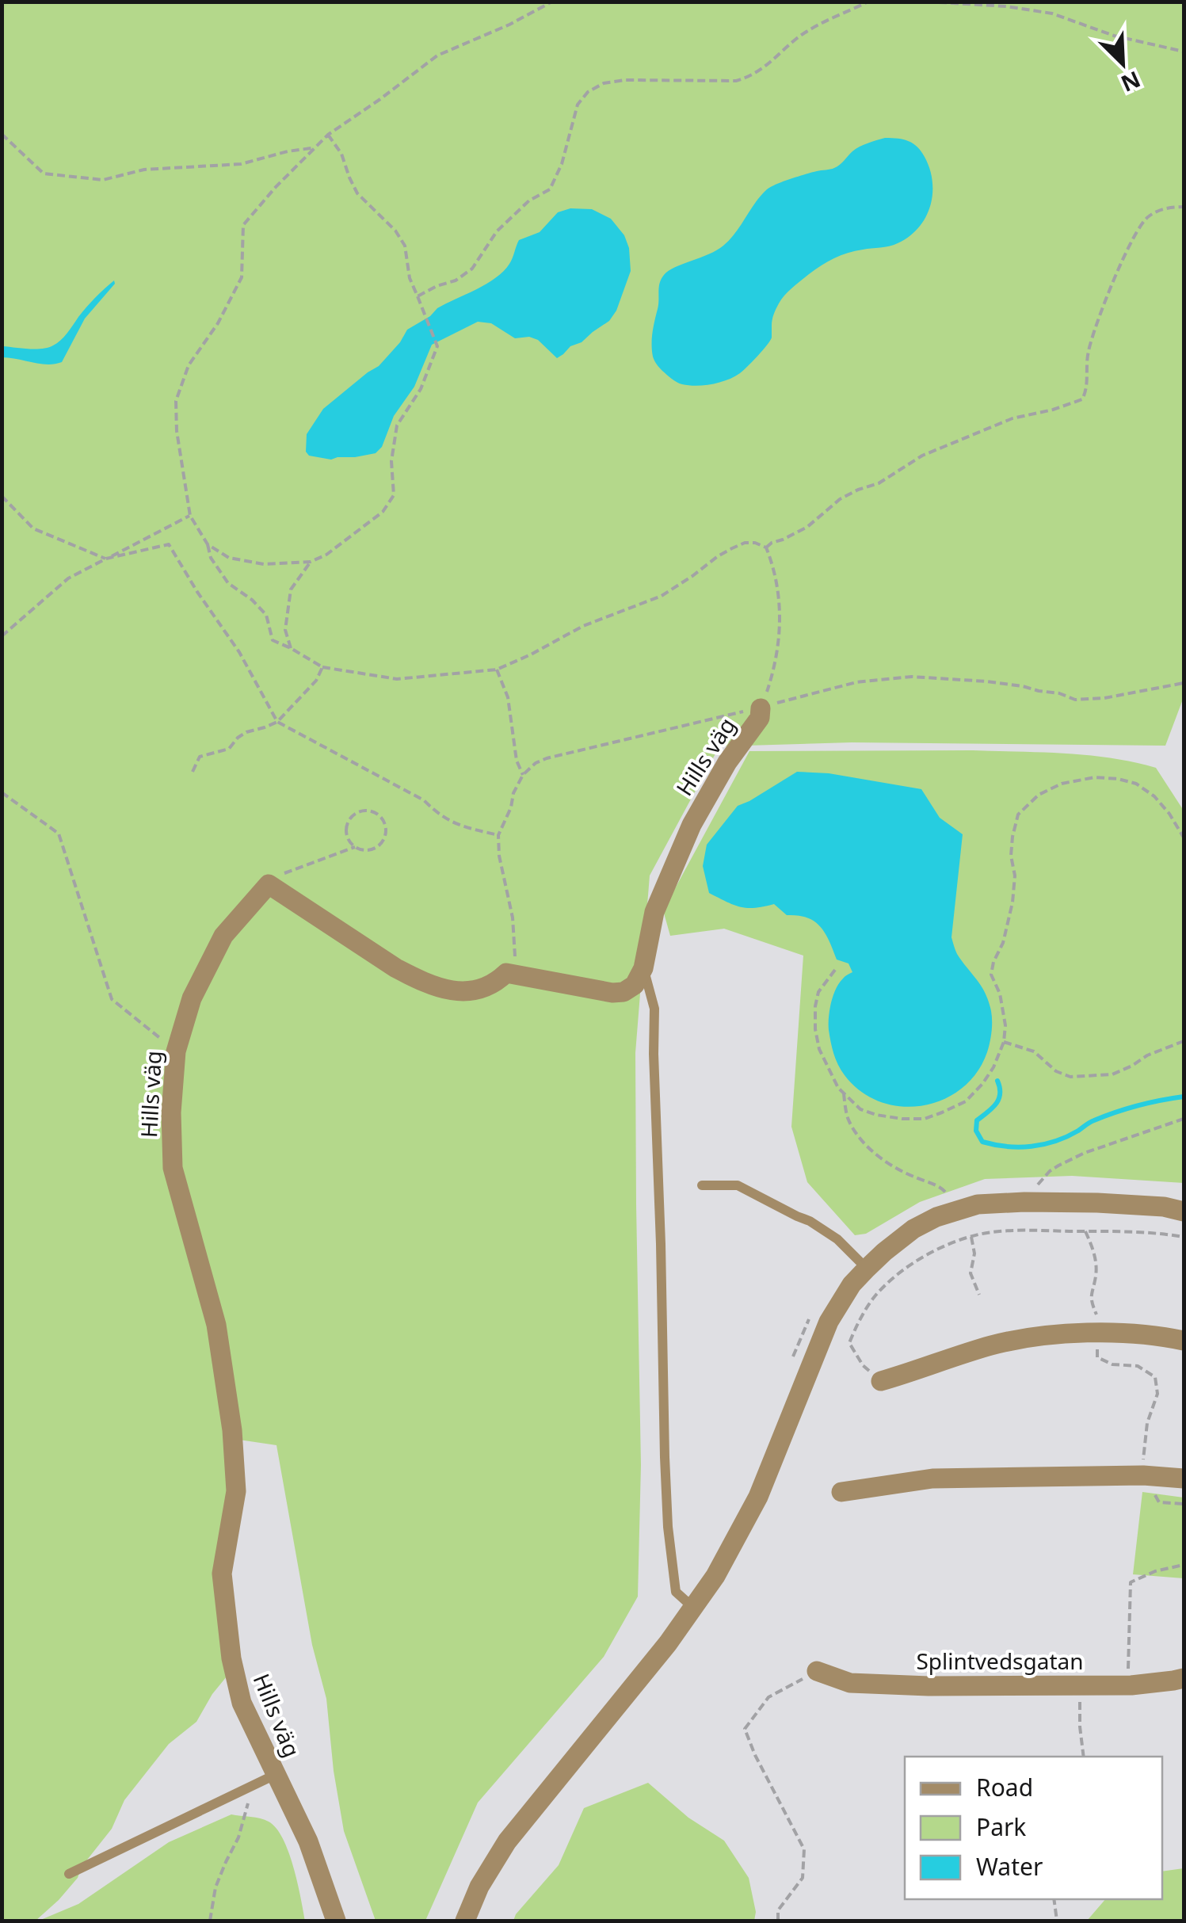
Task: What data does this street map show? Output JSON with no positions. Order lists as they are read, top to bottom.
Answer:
{
  "streets": {
    "street": ["Hills väg", "Splintvedsgatan"]
  },
  "legend": ["Road", "Park", "Water"],
  "north": "bottom right"
}
